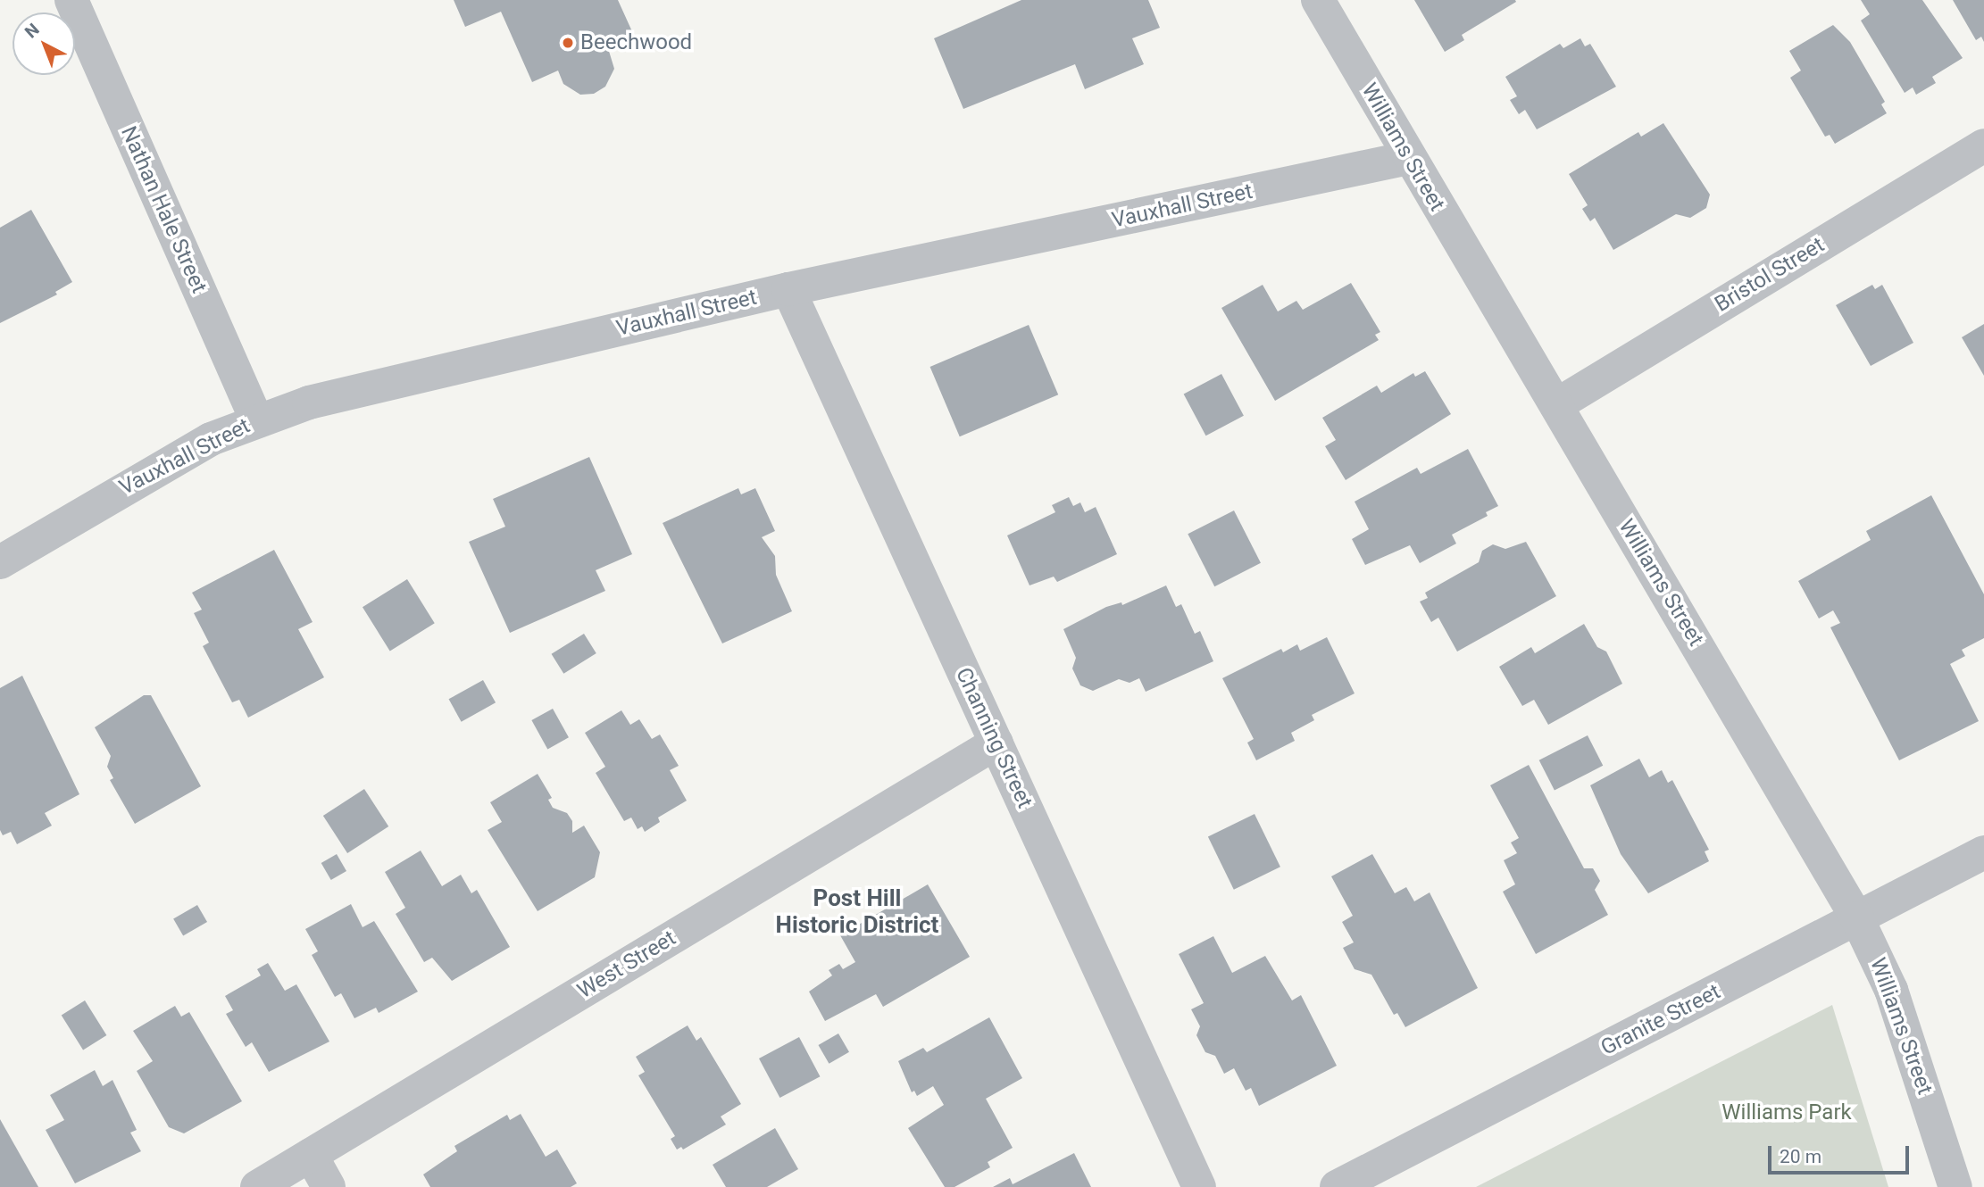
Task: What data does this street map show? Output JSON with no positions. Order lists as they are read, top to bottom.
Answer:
{
  "streets": {
    "street": [
      "Williams Street",
      "Vauxhall Street",
      "Nathan Hale Street",
      "Bristol Street",
      "Channing Street",
      "West Street",
      "Granite Street"
    ]
  },
  "crossings": [
    ["Williams Street", "Vauxhall Street"],
    ["Williams Street", "Bristol Street"],
    ["Williams Street", "Granite Street"],
    ["Vauxhall Street", "Nathan Hale Street"],
    ["Vauxhall Street", "Channing Street"],
    ["Channing Street", "West Street"]
  ],
  "districts": ["Post Hill Historic District"],
  "parks": ["Williams Park"],
  "places": ["Beechwood"],
  "scale_bar": "20 m",
  "north": "top left"
}
